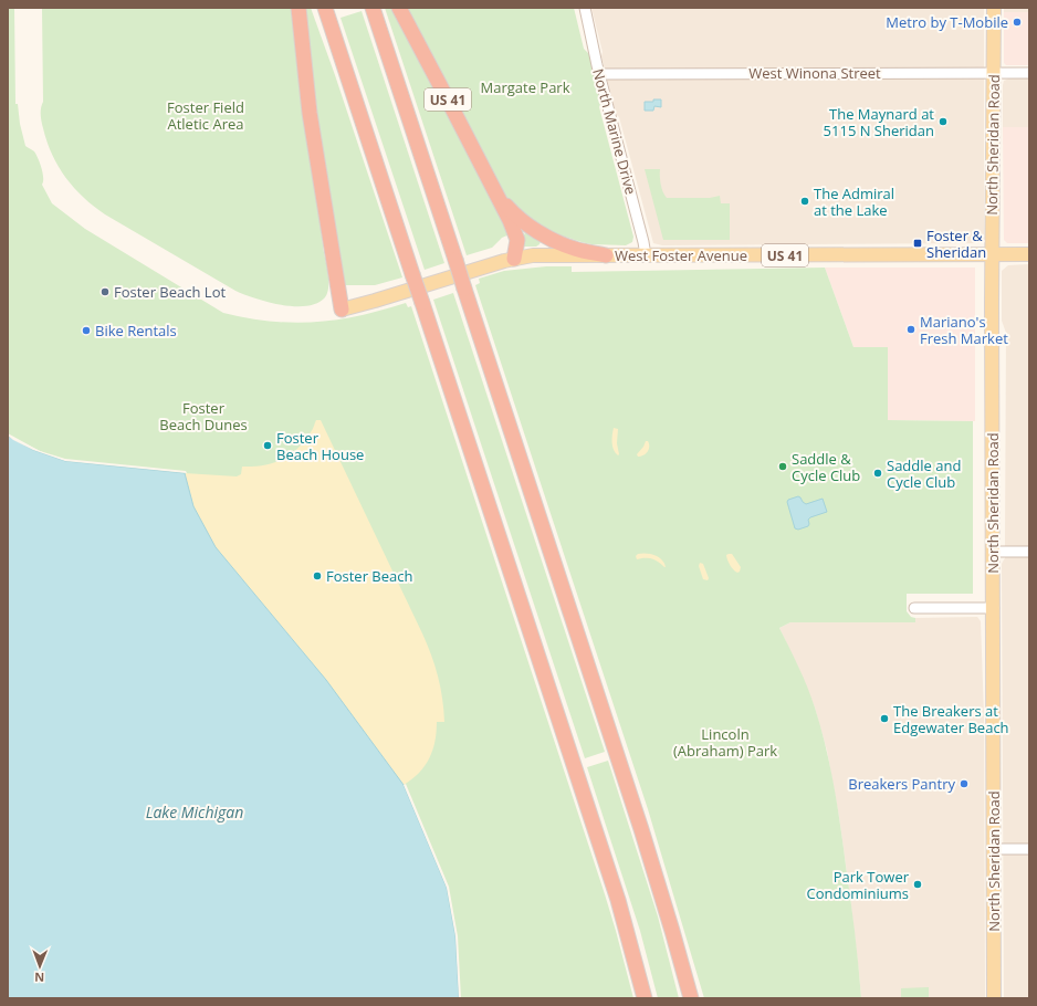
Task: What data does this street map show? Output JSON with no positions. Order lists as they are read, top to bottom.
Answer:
{
  "streets": {
    "highway": ["US 41"],
    "main road": ["North Sheridan Road", "West Foster Avenue"],
    "street": ["West Winona Street", "North Marine Drive"]
  },
  "crossings": [
    ["West Winona Street", "North Marine Drive"],
    ["West Winona Street", "North Sheridan Road"],
    ["US 41", "West Foster Avenue"],
    ["North Marine Drive", "West Foster Avenue"],
    ["North Sheridan Road", "West Foster Avenue"]
  ],
  "water": ["Lake Michigan"],
  "parks": [
    "Margate Park",
    "Foster Field Atletic Area",
    "Foster Beach Dunes",
    "Lincoln (Abraham) Park"
  ],
  "places": {
    "other": [
      "Metro by T-Mobile",
      "The Maynard at 5115 N Sheridan",
      "The Admiral at the Lake",
      "Foster Beach Lot",
      "Mariano's Fresh Market",
      "Bike Rentals",
      "Foster Beach House",
      "Saddle & Cycle Club",
      "Saddle and Cycle Club",
      "Foster Beach",
      "The Breakers at Edgewater Beach",
      "Breakers Pantry",
      "Park Tower Condominiums"
    ],
    "transit": ["Foster & Sheridan"]
  },
  "north": "bottom"
}
